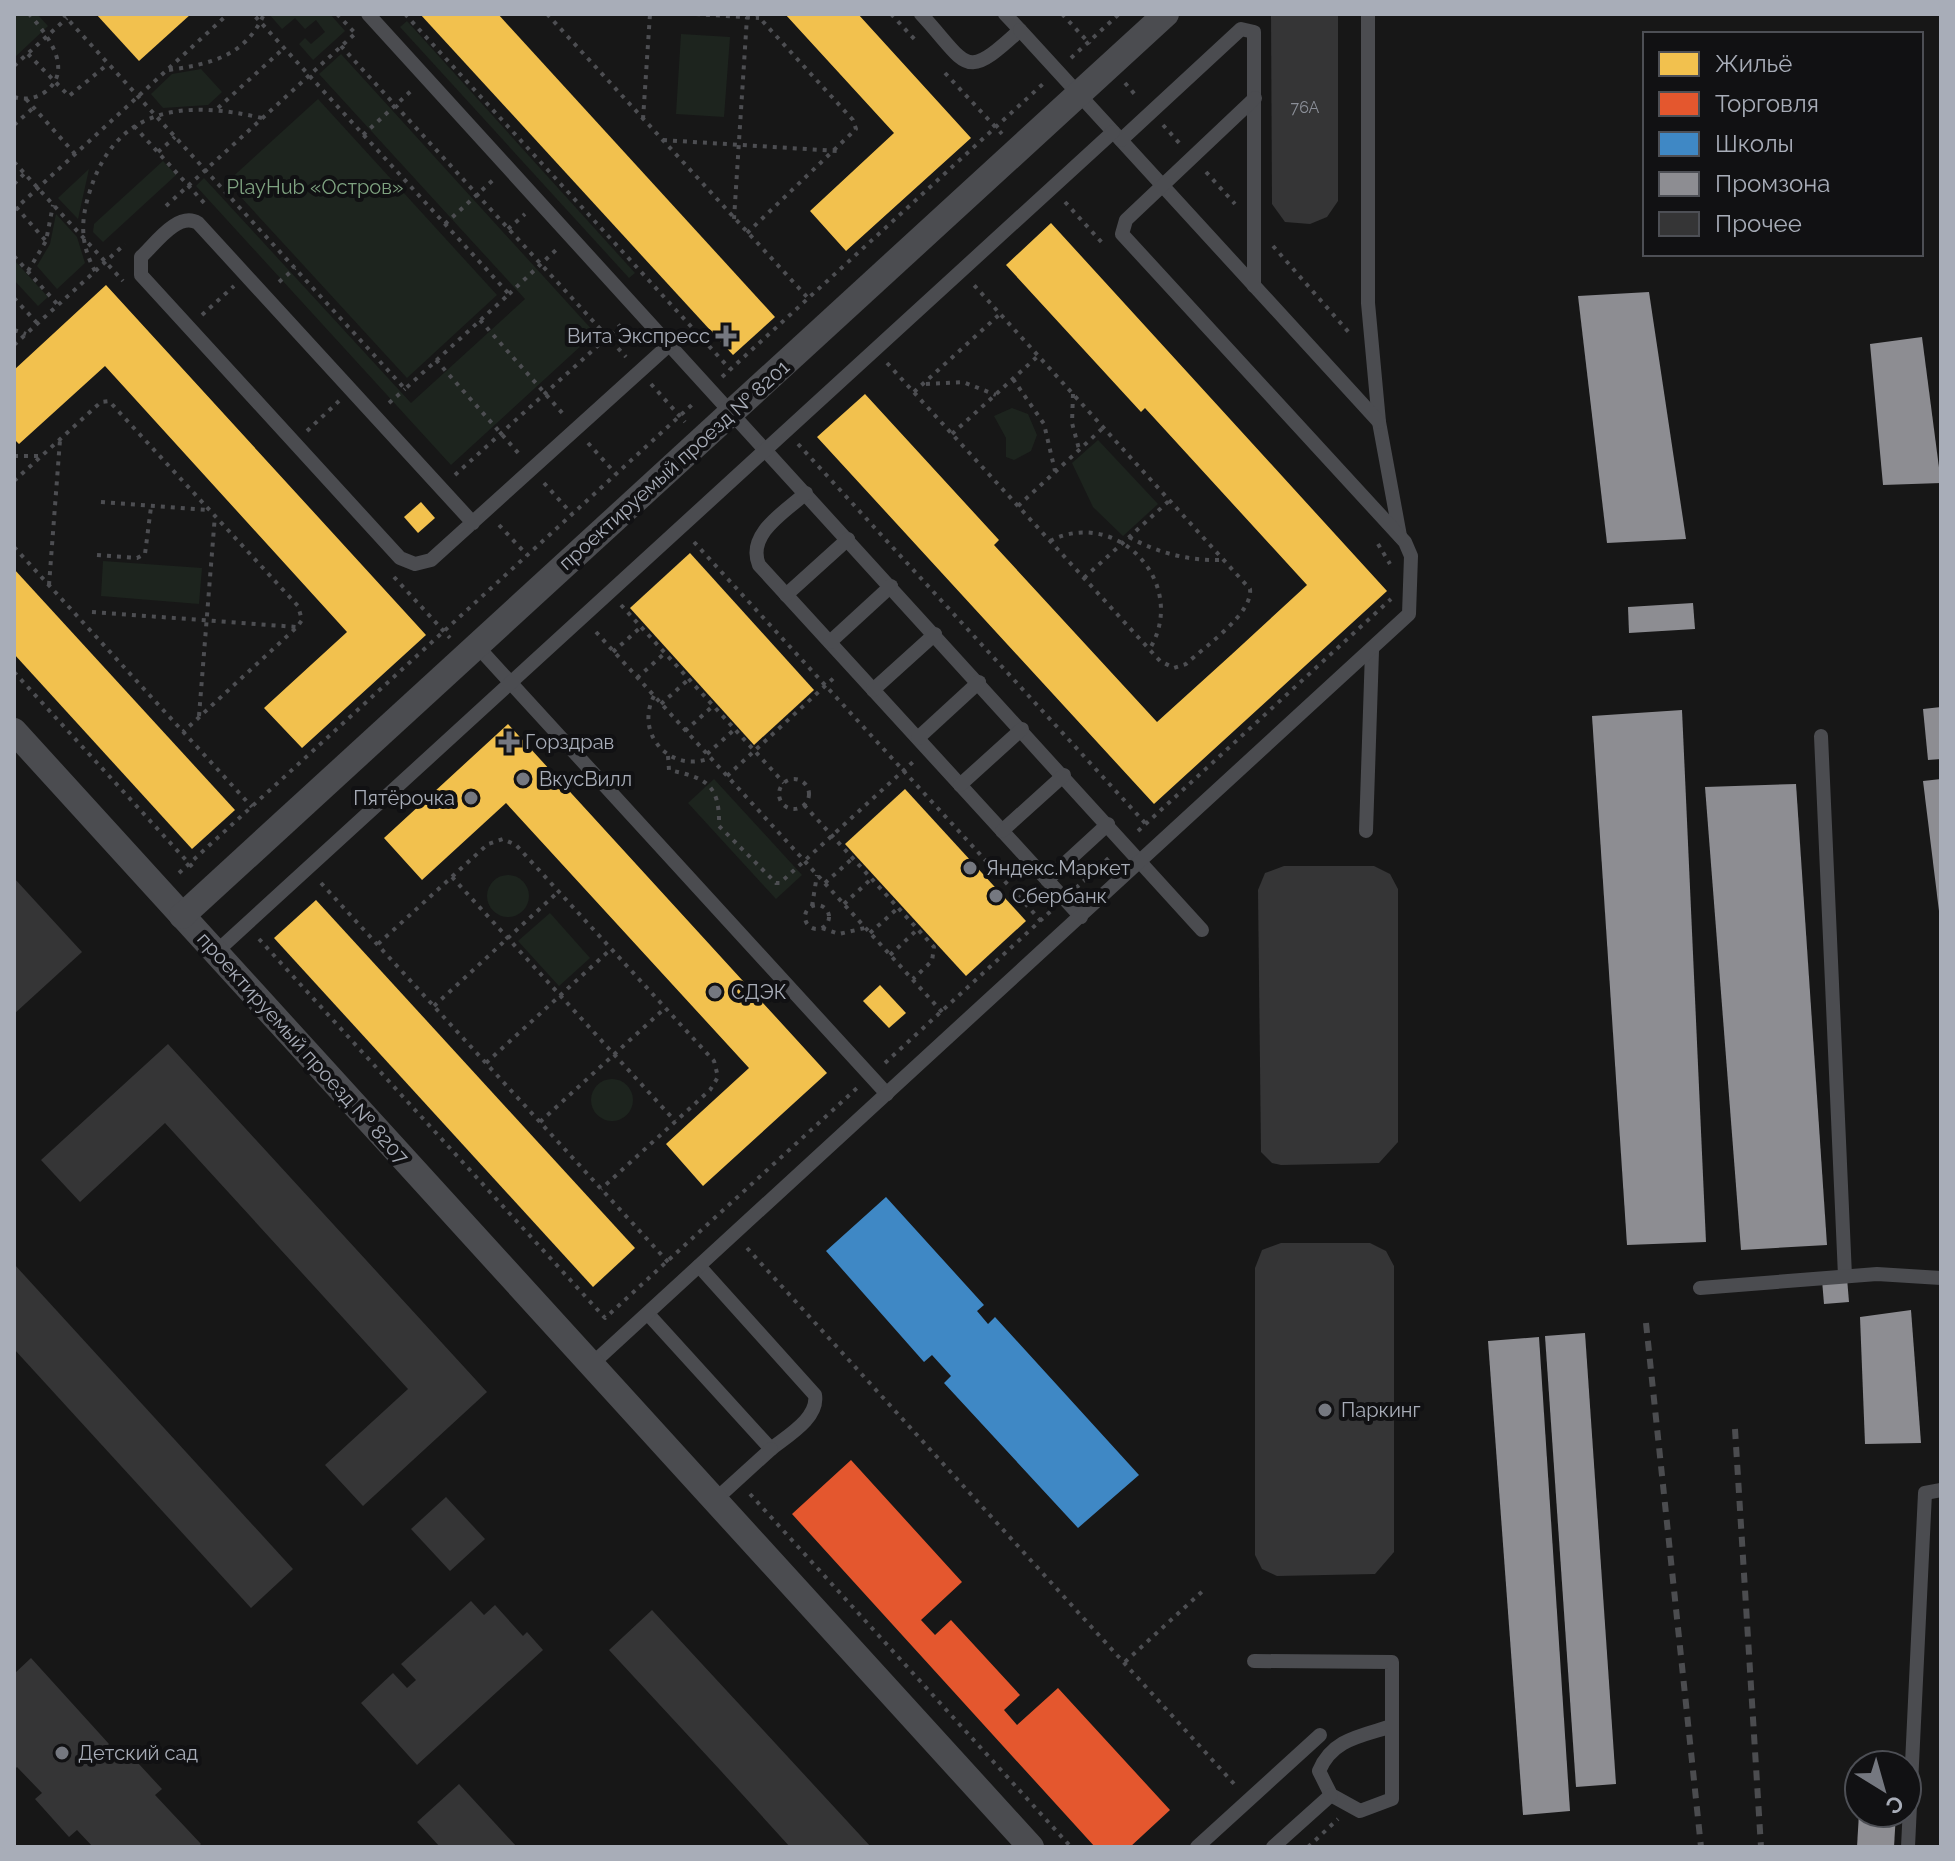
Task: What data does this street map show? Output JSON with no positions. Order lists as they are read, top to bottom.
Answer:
{
  "streets": {
    "street": ["проектируемый проезд № 8201", "проектируемый проезд № 8207"]
  },
  "crossings": [
    ["проектируемый проезд № 8201", "проектируемый проезд № 8207"]
  ],
  "parks": ["PlayHub «Остров»"],
  "places": {
    "health": ["Вита Экспресс", "Горздрав"],
    "other": [
      "ВкусВилл",
      "Пятёрочка",
      "Яндекс.Маркет",
      "Сбербанк",
      "СДЭК",
      "Паркинг",
      "Детский сад"
    ]
  },
  "house_numbers": ["76А"],
  "legend": [
    "Жильё",
    "Торговля",
    "Школы",
    "Промзона",
    "Прочее"
  ],
  "north": "bottom right"
}
